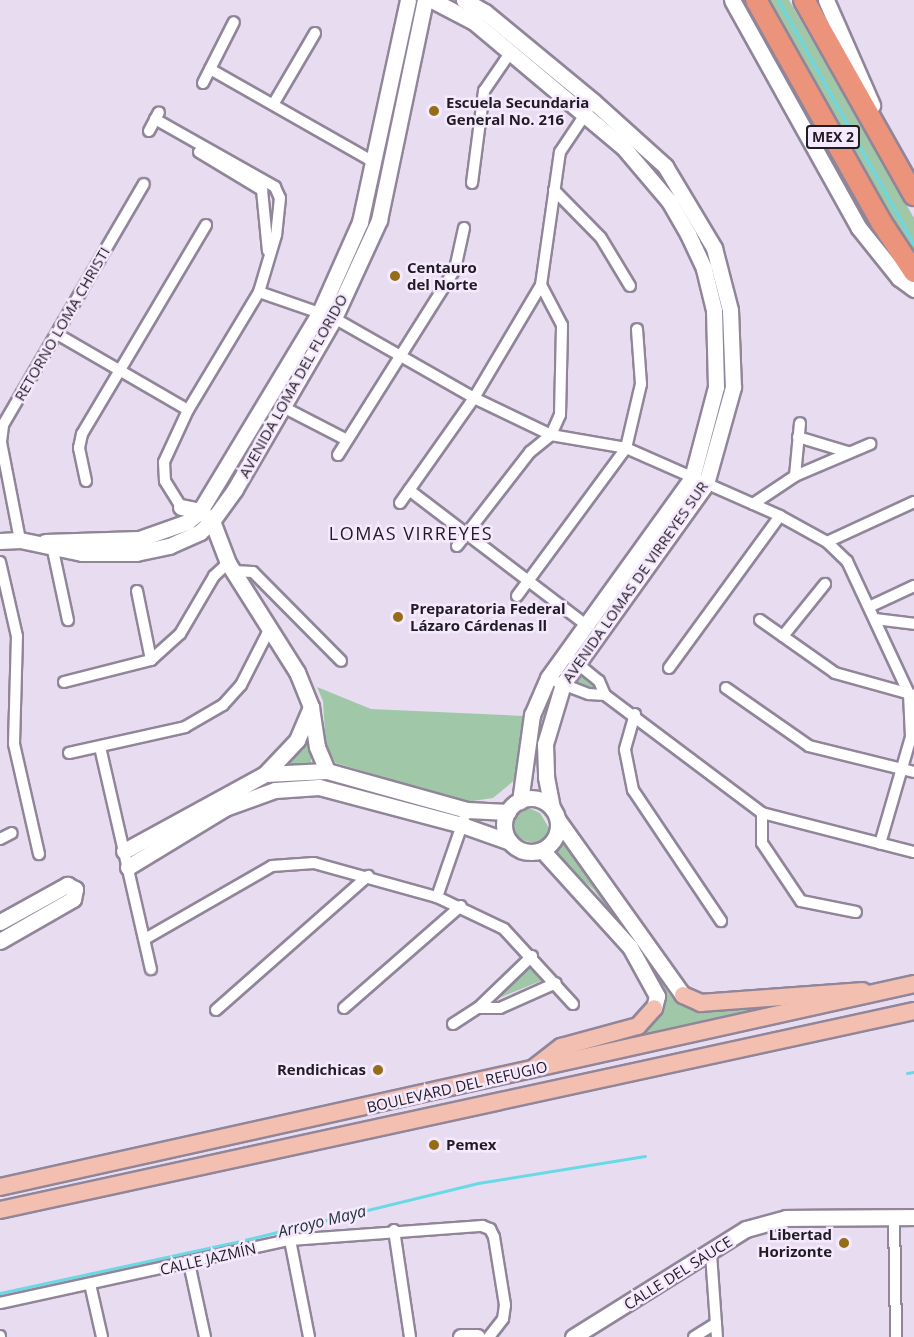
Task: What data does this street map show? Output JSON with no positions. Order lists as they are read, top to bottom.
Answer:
{
  "streets": {
    "highway": ["MEX 2"],
    "main road": ["BOULEVARD DEL REFUGIO"],
    "street": [
      "RETORNO LOMA CHRISTI",
      "AVENIDA LOMA DEL FLORIDO",
      "AVENIDA LOMAS DE VIRREYES SUR",
      "CALLE JAZMÍN",
      "CALLE DEL SAUCE"
    ]
  },
  "crossings": [
    ["RETORNO LOMA CHRISTI", "AVENIDA LOMA DEL FLORIDO"]
  ],
  "districts": ["LOMAS VIRREYES"],
  "water": ["Arroyo Maya"],
  "places": [
    "Escuela Secundaria General No. 216",
    "Centauro del Norte",
    "Preparatoria Federal Lázaro Cárdenas ll",
    "Rendichicas",
    "Pemex",
    "Libertad Horizonte"
  ]
}
